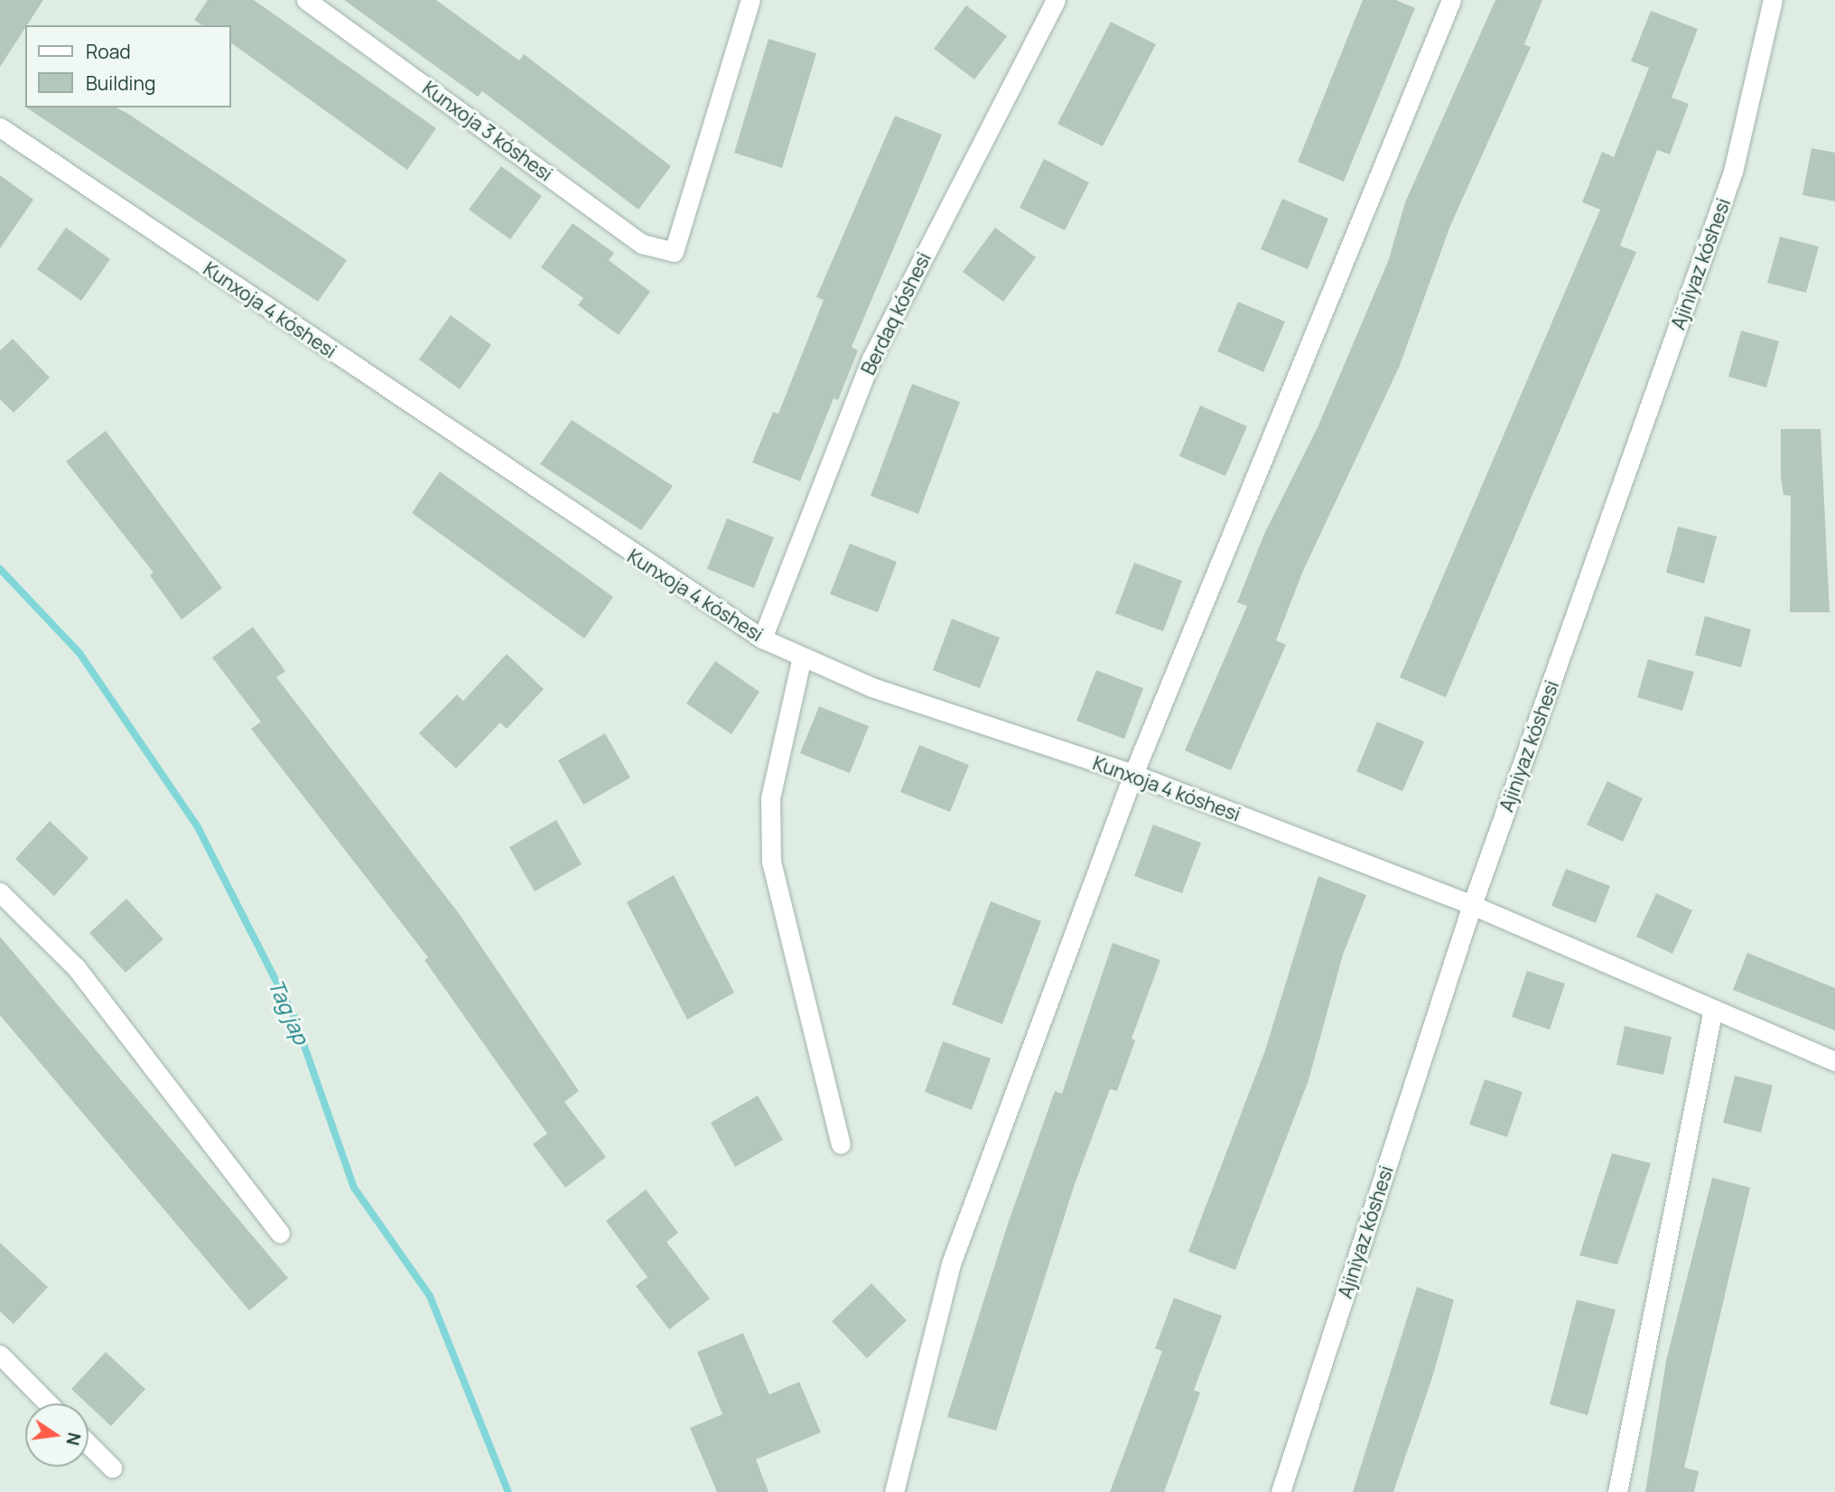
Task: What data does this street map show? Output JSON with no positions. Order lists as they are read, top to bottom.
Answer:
{
  "streets": {
    "street": [
      "Kunxoja 3 kóshesi",
      "Ajiniyaz kóshesi",
      "Kunxoja 4 kóshesi",
      "Berdaq kóshesi"
    ]
  },
  "crossings": [
    ["Ajiniyaz kóshesi", "Kunxoja 4 kóshesi"],
    ["Kunxoja 4 kóshesi", "Berdaq kóshesi"]
  ],
  "water": ["Tag jap"],
  "legend": ["Road", "Building"],
  "north": "right"
}
